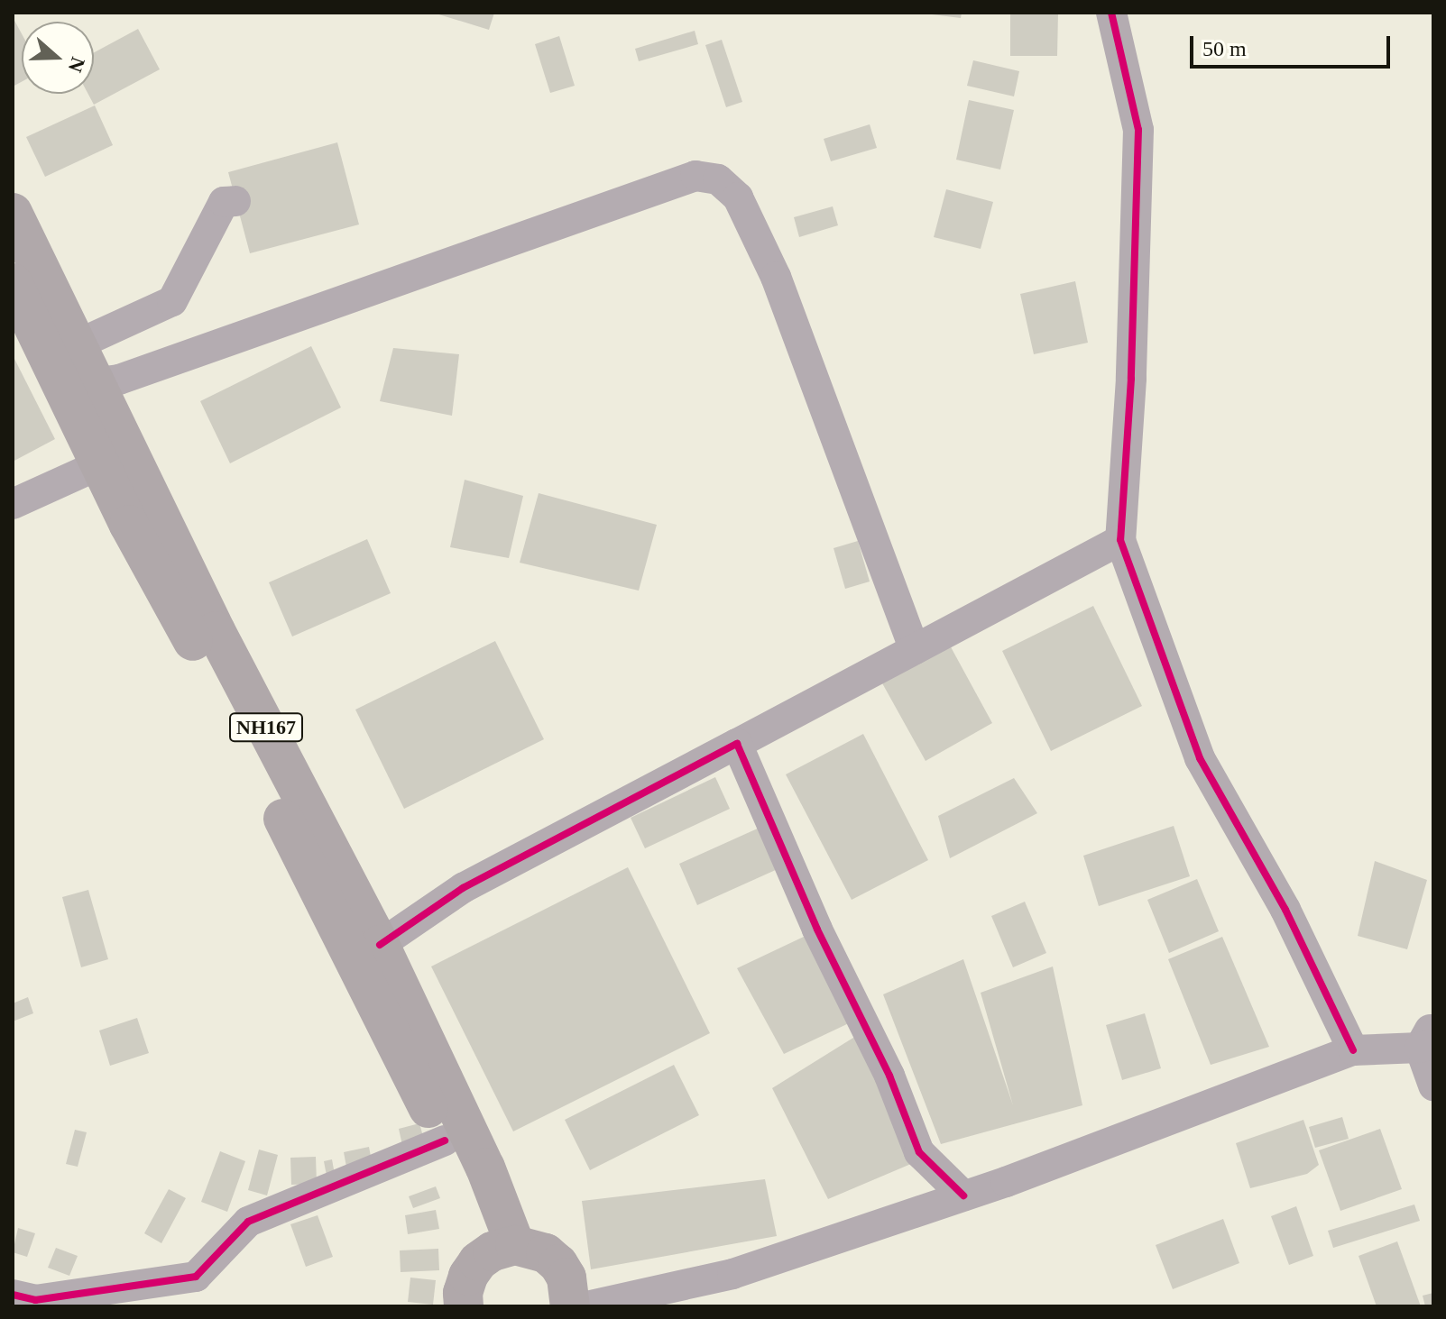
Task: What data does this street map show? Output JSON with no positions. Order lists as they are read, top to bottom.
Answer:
{
  "streets": {
    "highway": ["NH167"]
  },
  "scale_bar": "50 m",
  "north": "right"
}
